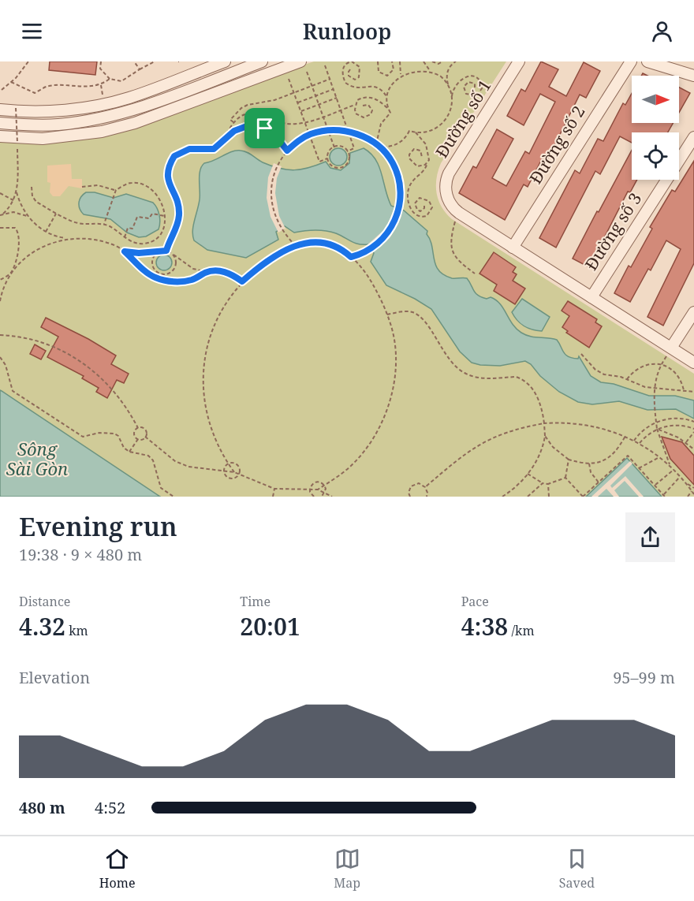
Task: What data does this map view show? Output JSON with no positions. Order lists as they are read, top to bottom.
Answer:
{
  "streets": {
    "street": ["Đường số 1", "Đường số 2", "Đường số 3"]
  },
  "crossings": [
    ["Đường số 1", "Đường số 2"]
  ],
  "water": ["Sông Sài Gòn"],
  "north": "right",
  "page": {
    "header": "Runloop",
    "heading": ["Evening run", "19:38 · 9 × 480 m"],
    "stats": [
      ["Distance", "4.32 km"],
      ["Time", "20:01"],
      ["Pace", "4:38 /km"]
    ],
    "chart": ["Elevation", "95–99 m"],
    "list": [
      {
        "name": "480 m",
        "note": "4:52"
      }
    ],
    "tabs": ["Home", "Map", "Saved"]
  }
}
